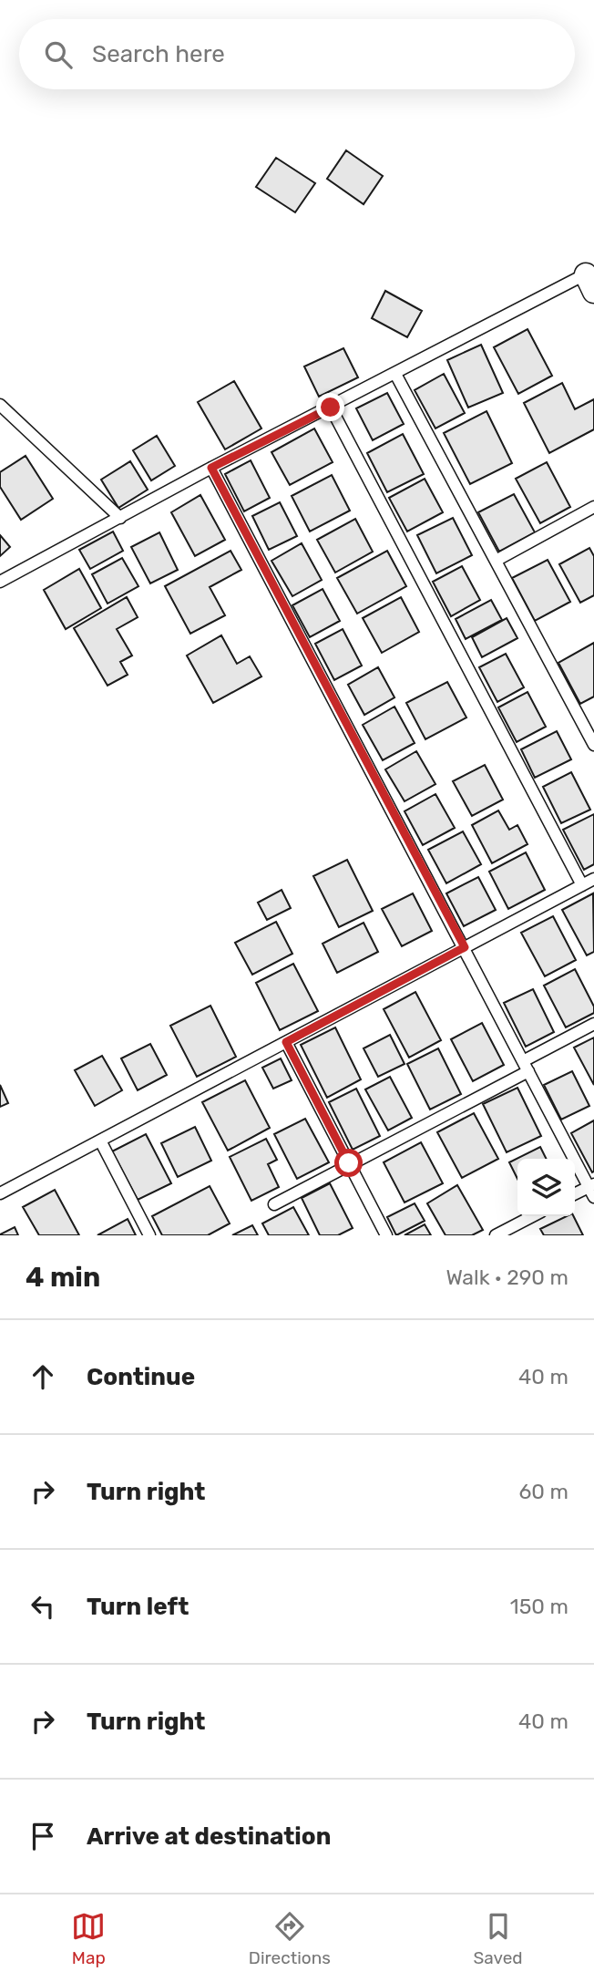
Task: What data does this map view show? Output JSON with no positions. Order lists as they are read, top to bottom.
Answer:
{
  "page": {
    "search": "Search here",
    "heading": ["4 min", "Walk · 290 m"],
    "list": [
      ["Continue", "40 m"],
      ["Turn right", "60 m"],
      ["Turn left", "150 m"],
      ["Turn right", "40 m"],
      "Arrive at destination"
    ],
    "nav": ["Map", "Directions", "Saved"]
  }
}
